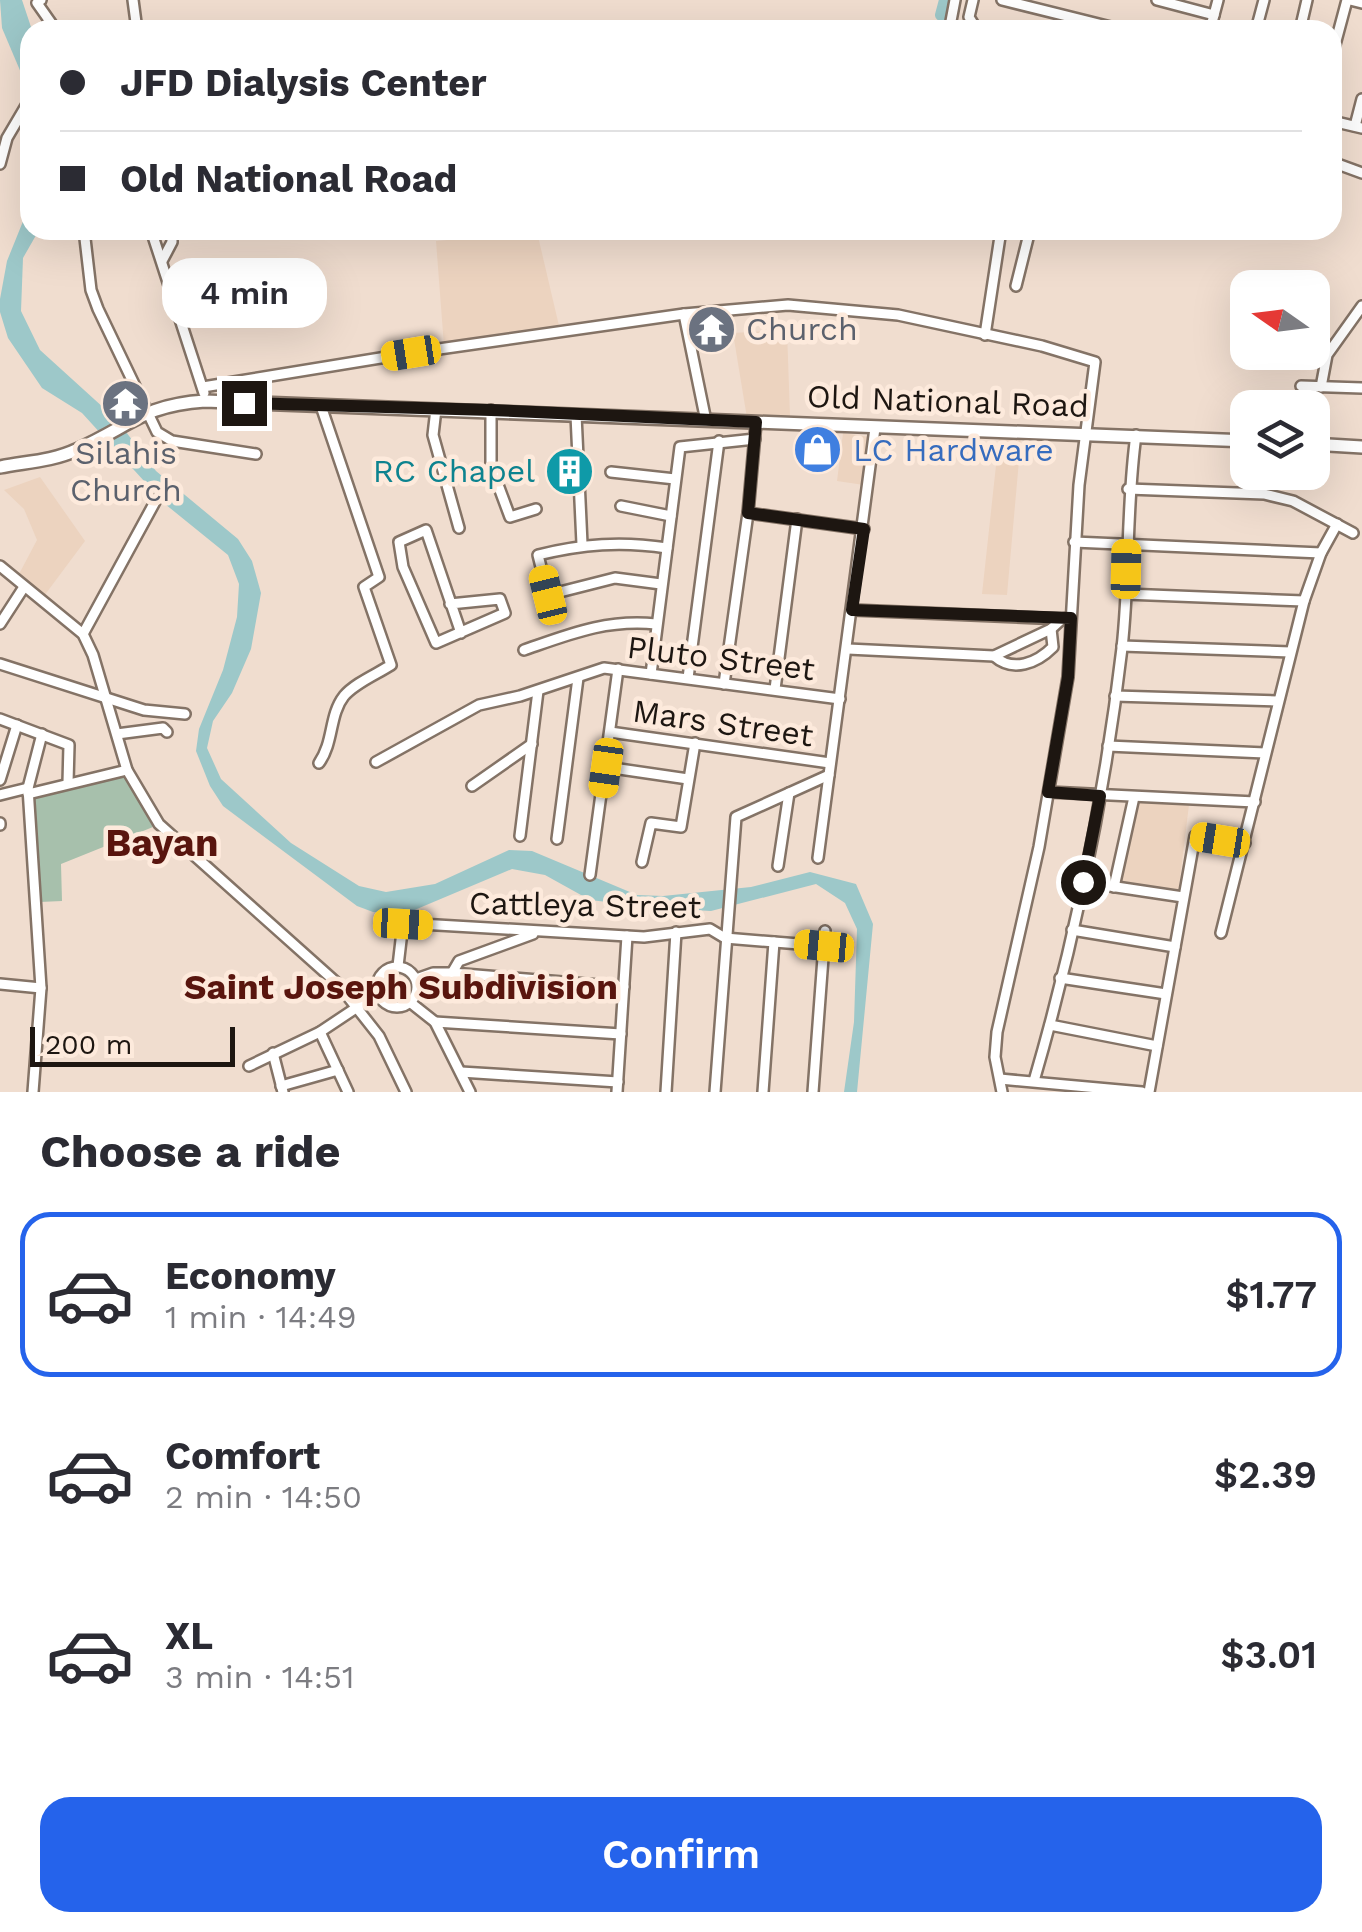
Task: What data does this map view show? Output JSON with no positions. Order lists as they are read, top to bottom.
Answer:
{
  "streets": {
    "main road": ["Old National Road"],
    "street": ["Pluto Street", "Mars Street", "Cattleya Street"]
  },
  "districts": ["Bayan", "Saint Joseph Subdivision"],
  "places": {
    "temple": ["Church", "Silahis Church"],
    "shop": ["LC Hardware"],
    "building": ["RC Chapel"]
  },
  "scale_bar": "200 m",
  "north": "left",
  "page": {
    "banner": ["JFD Dialysis Center", "Old National Road"],
    "bubble": "4 min",
    "scale": "200 m",
    "heading": "Choose a ride",
    "list": [
      {
        "name": "Economy",
        "note": "1 min · 14:49",
        "value": "$1.77"
      },
      {
        "name": "Comfort",
        "note": "2 min · 14:50",
        "value": "$2.39"
      },
      {
        "name": "XL",
        "note": "3 min · 14:51",
        "value": "$3.01"
      }
    ],
    "buttons": "Confirm"
  }
}
